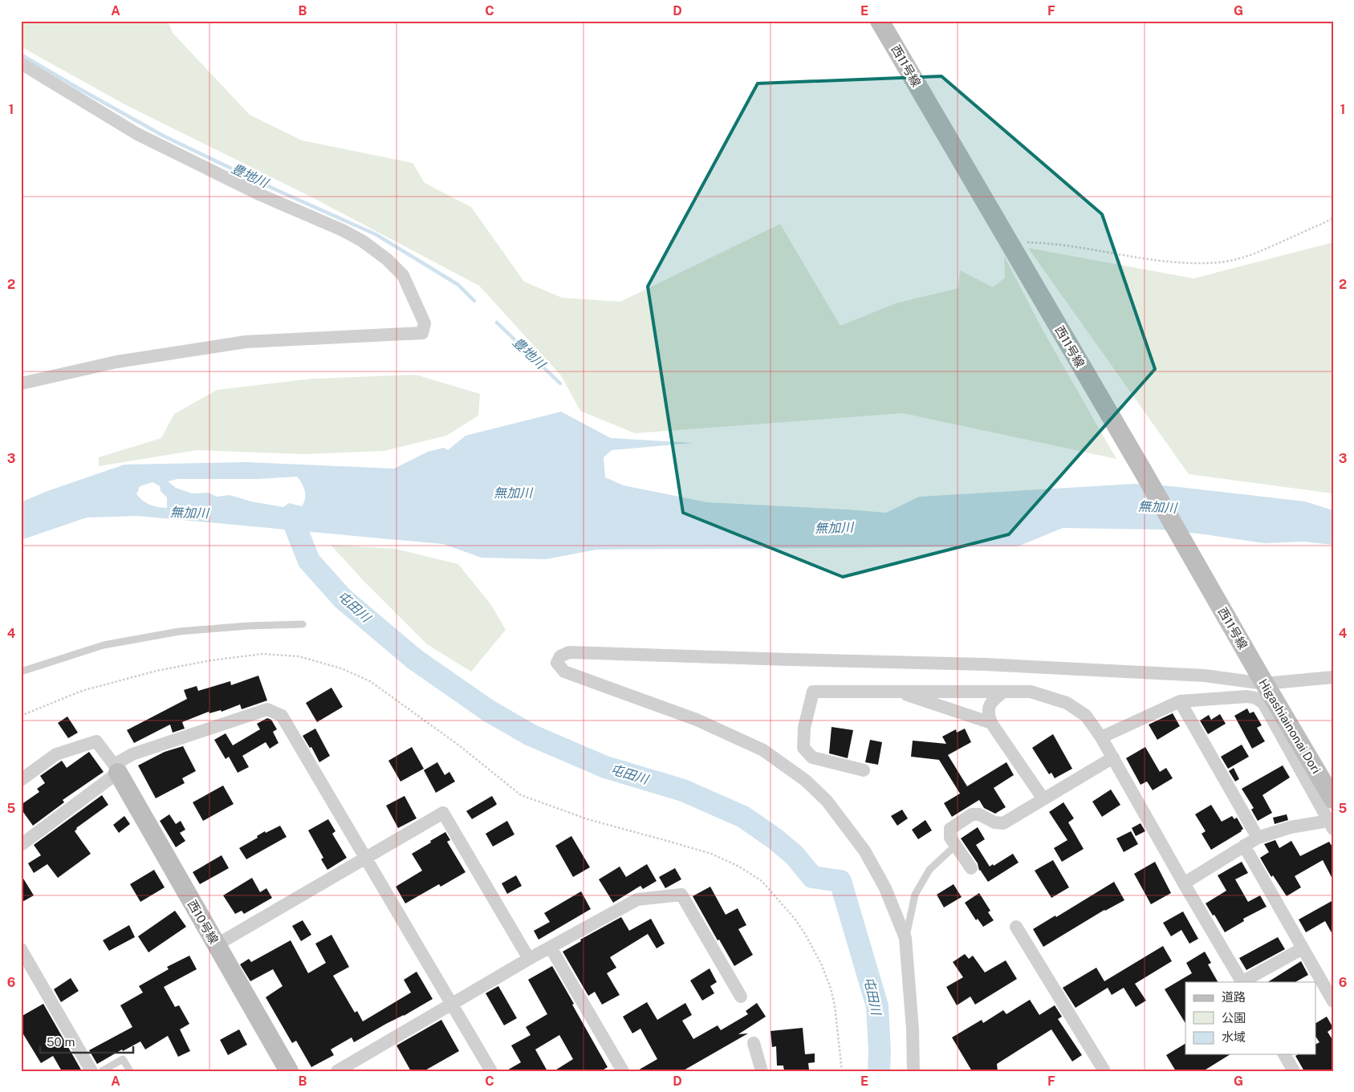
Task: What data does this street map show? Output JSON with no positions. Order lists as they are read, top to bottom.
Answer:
{
  "streets": {
    "street": ["西11号線", "Higashiainonai Dori", "西10号線"]
  },
  "crossings": [
    ["西11号線", "Higashiainonai Dori"]
  ],
  "water": ["豊地川", "無加川", "屯田川"],
  "legend": ["道路", "公園", "水域"],
  "scale_bar": "50 m",
  "grid": {
    "columns": [
      "A",
      "B",
      "C",
      "D",
      "E",
      "F",
      "G"
    ],
    "rows": [
      "1",
      "2",
      "3",
      "4",
      "5",
      "6"
    ]
  }
}
